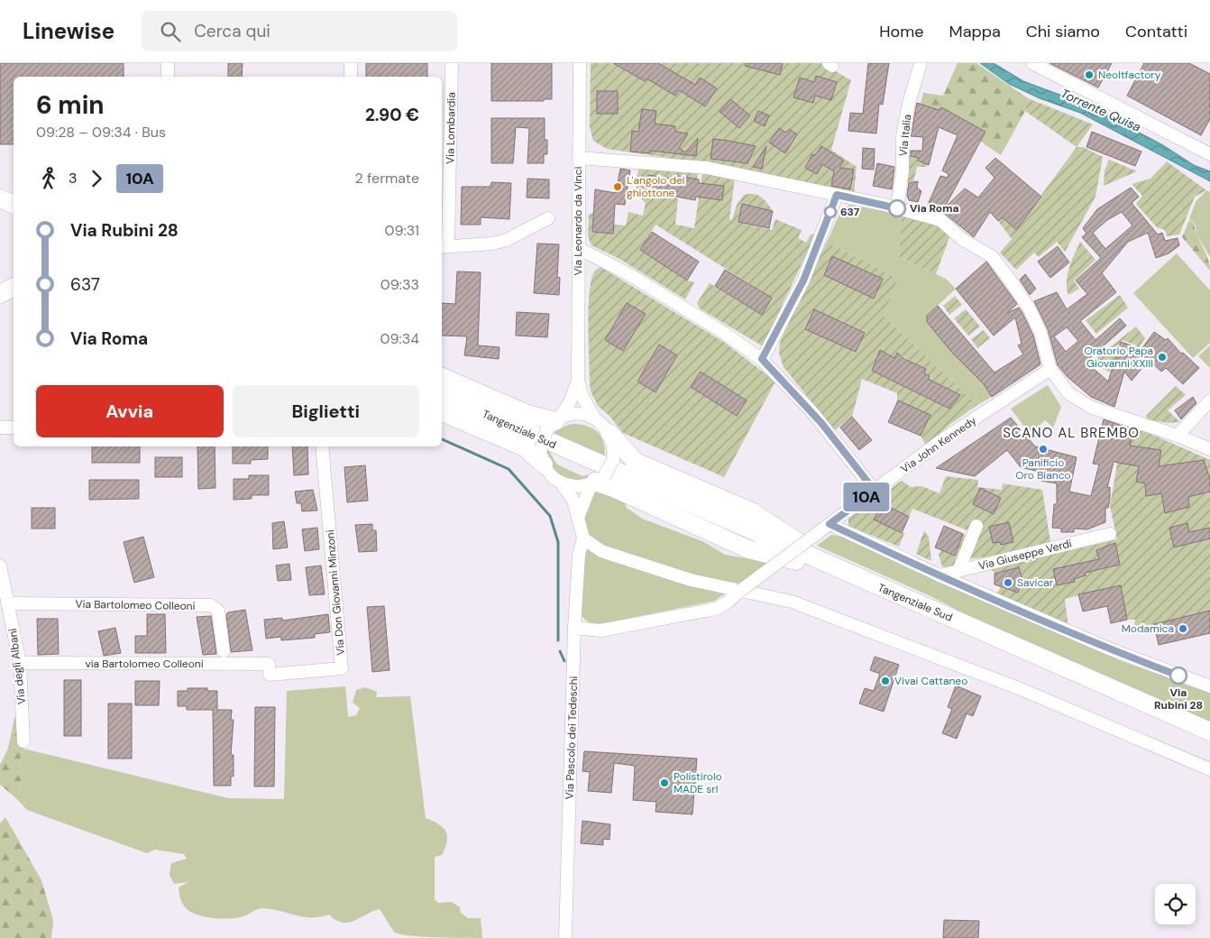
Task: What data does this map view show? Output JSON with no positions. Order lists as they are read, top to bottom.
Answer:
{
  "streets": {
    "highway": ["Tangenziale Sud"],
    "street": [
      "Via Lombardia",
      "Via Italia",
      "Via Leonardo da Vinci",
      "Via John Kennedy",
      "Via Giuseppe Verdi",
      "Via Don Giovanni Minzoni",
      "Via Bartolomeo Colleoni",
      "via Bartolomeo Colleoni",
      "Via degli Albani",
      "Via Pascolo dei Tedeschi"
    ]
  },
  "crossings": [
    ["Via Leonardo da Vinci", "Tangenziale Sud"],
    ["Via John Kennedy", "Via Pascolo dei Tedeschi"],
    ["Via Don Giovanni Minzoni", "via Bartolomeo Colleoni"],
    ["Via Bartolomeo Colleoni", "Via degli Albani"],
    ["via Bartolomeo Colleoni", "Via degli Albani"]
  ],
  "districts": ["SCANO AL BREMBO"],
  "water": ["Torrente Quisa"],
  "places": [
    "Neoltfactory",
    "L'angolo del ghiottone",
    "Via Roma",
    "637",
    "Oratorio Papa Giovanni XXIII",
    "Panificio Oro Bianco",
    "Savicar",
    "Modamica",
    "Via Rubini 28",
    "Vivai Cattaneo",
    "Polistirolo MADE srl"
  ],
  "lines": ["bus line 10A"],
  "page": {
    "header": "Linewise",
    "search": "Cerca qui",
    "nav": [
      "Home",
      "Mappa",
      "Chi siamo",
      "Contatti"
    ],
    "on_map": "10A",
    "heading": ["6 min", "09:28 – 09:34 · Bus", "2.90 €"],
    "legs": ["3", "10A", "2 fermate"],
    "list": [
      {
        "name": "Via Rubini 28",
        "value": "09:31"
      },
      {
        "name": "637",
        "value": "09:33"
      },
      {
        "name": "Via Roma",
        "value": "09:34"
      }
    ],
    "buttons": ["Avvia", "Biglietti"]
  }
}
